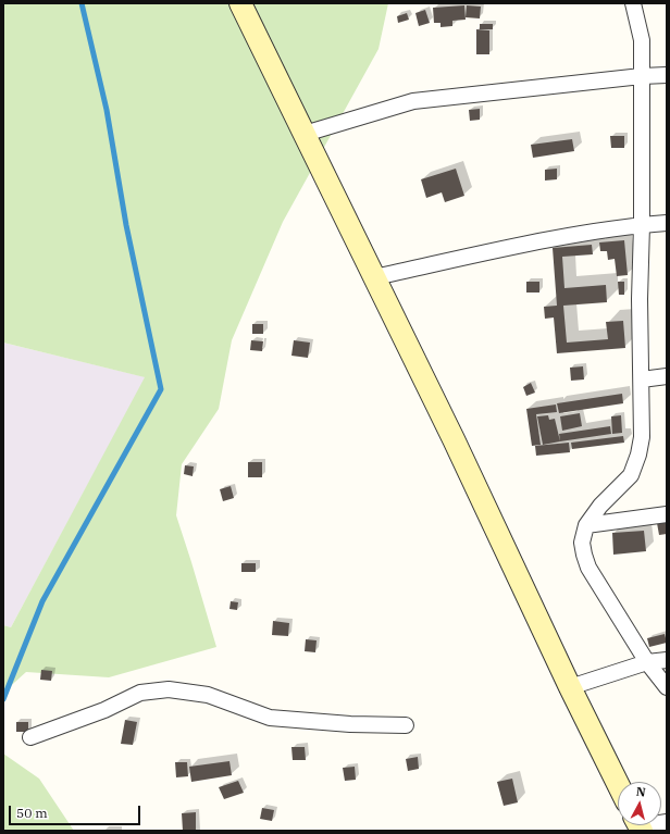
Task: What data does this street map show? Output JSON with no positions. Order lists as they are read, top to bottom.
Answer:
{
  "scale_bar": "50 m",
  "north": "top"
}
